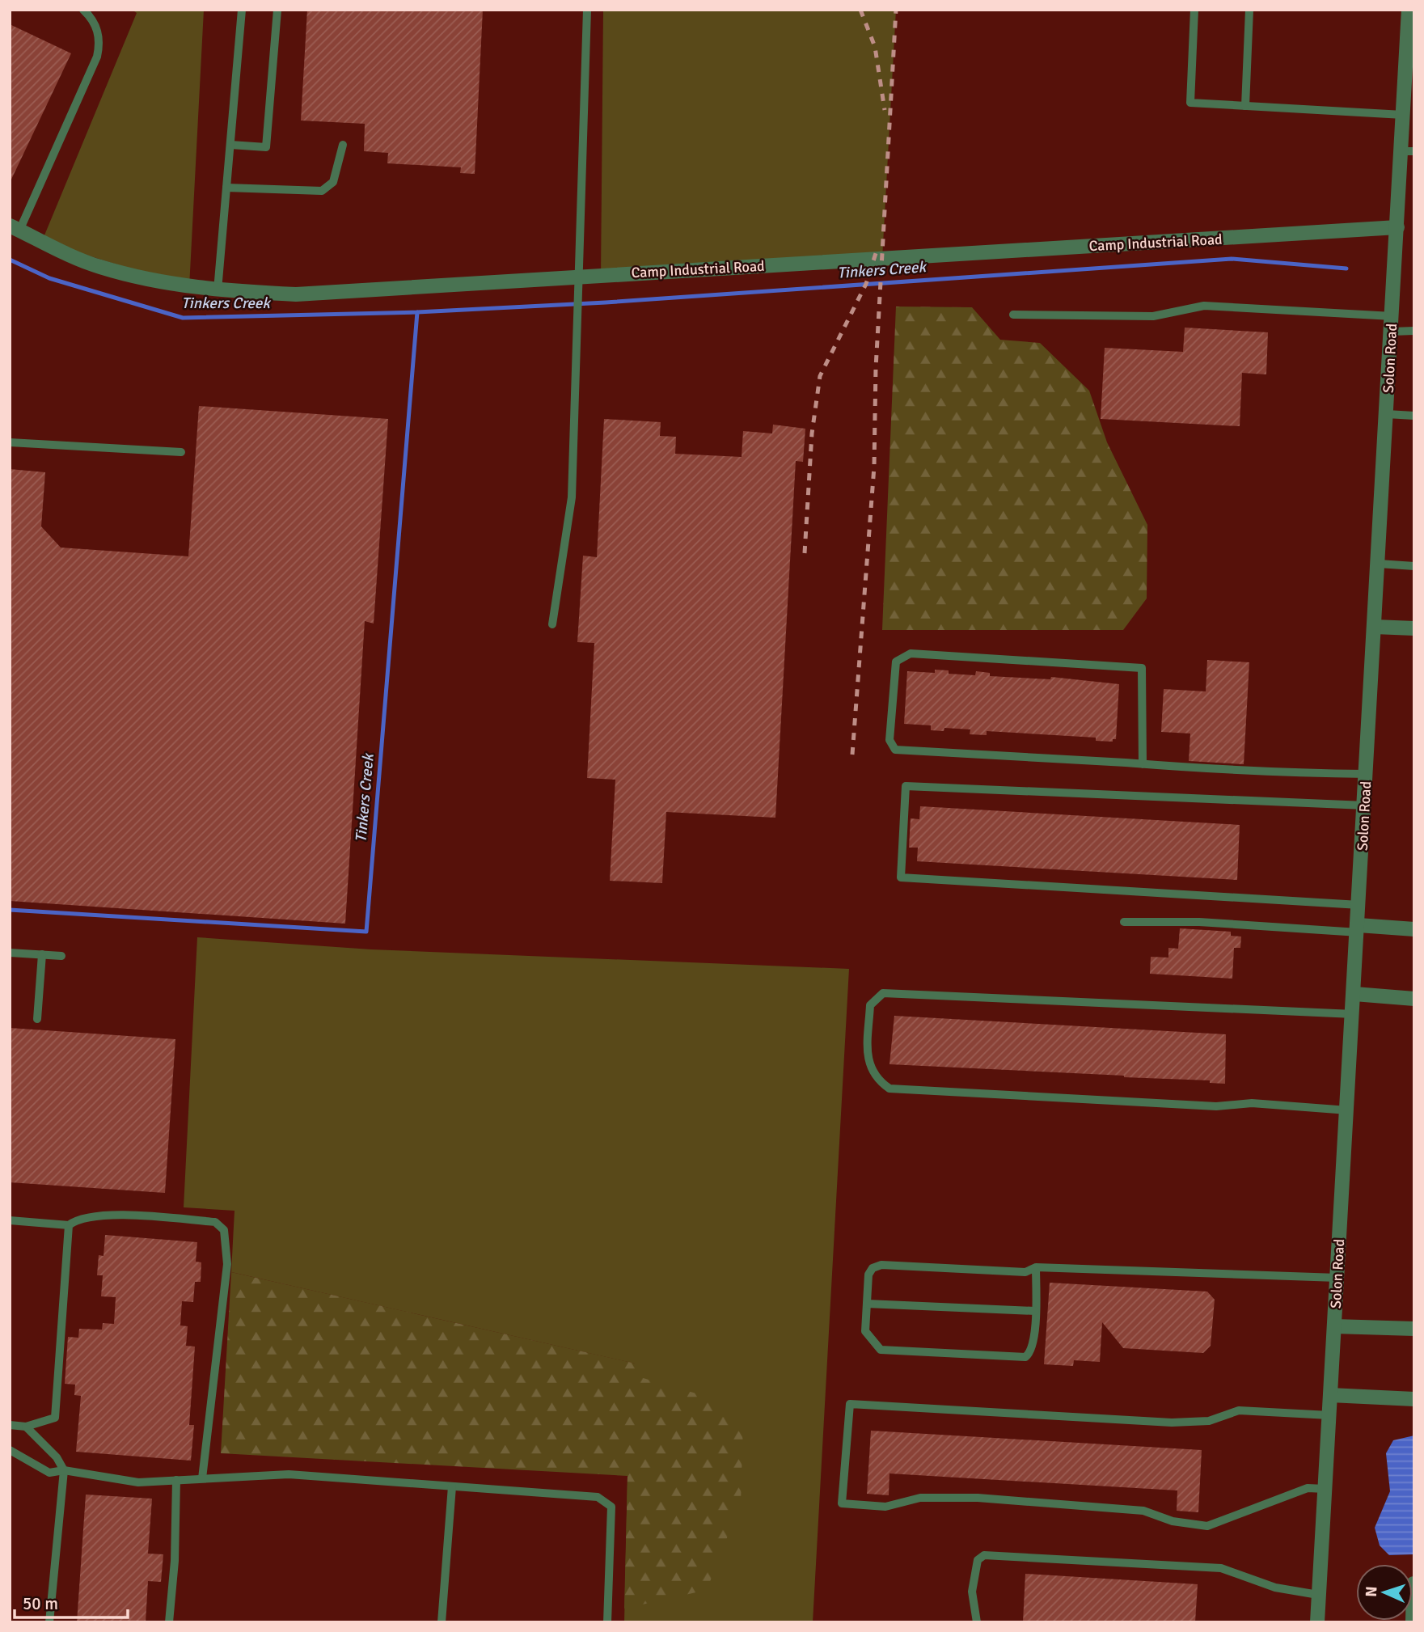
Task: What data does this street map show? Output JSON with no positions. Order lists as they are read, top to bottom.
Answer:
{
  "streets": {
    "street": ["Camp Industrial Road", "Solon Road"]
  },
  "crossings": [
    ["Camp Industrial Road", "Solon Road"]
  ],
  "water": ["Tinkers Creek"],
  "scale_bar": "50 m",
  "north": "left"
}
